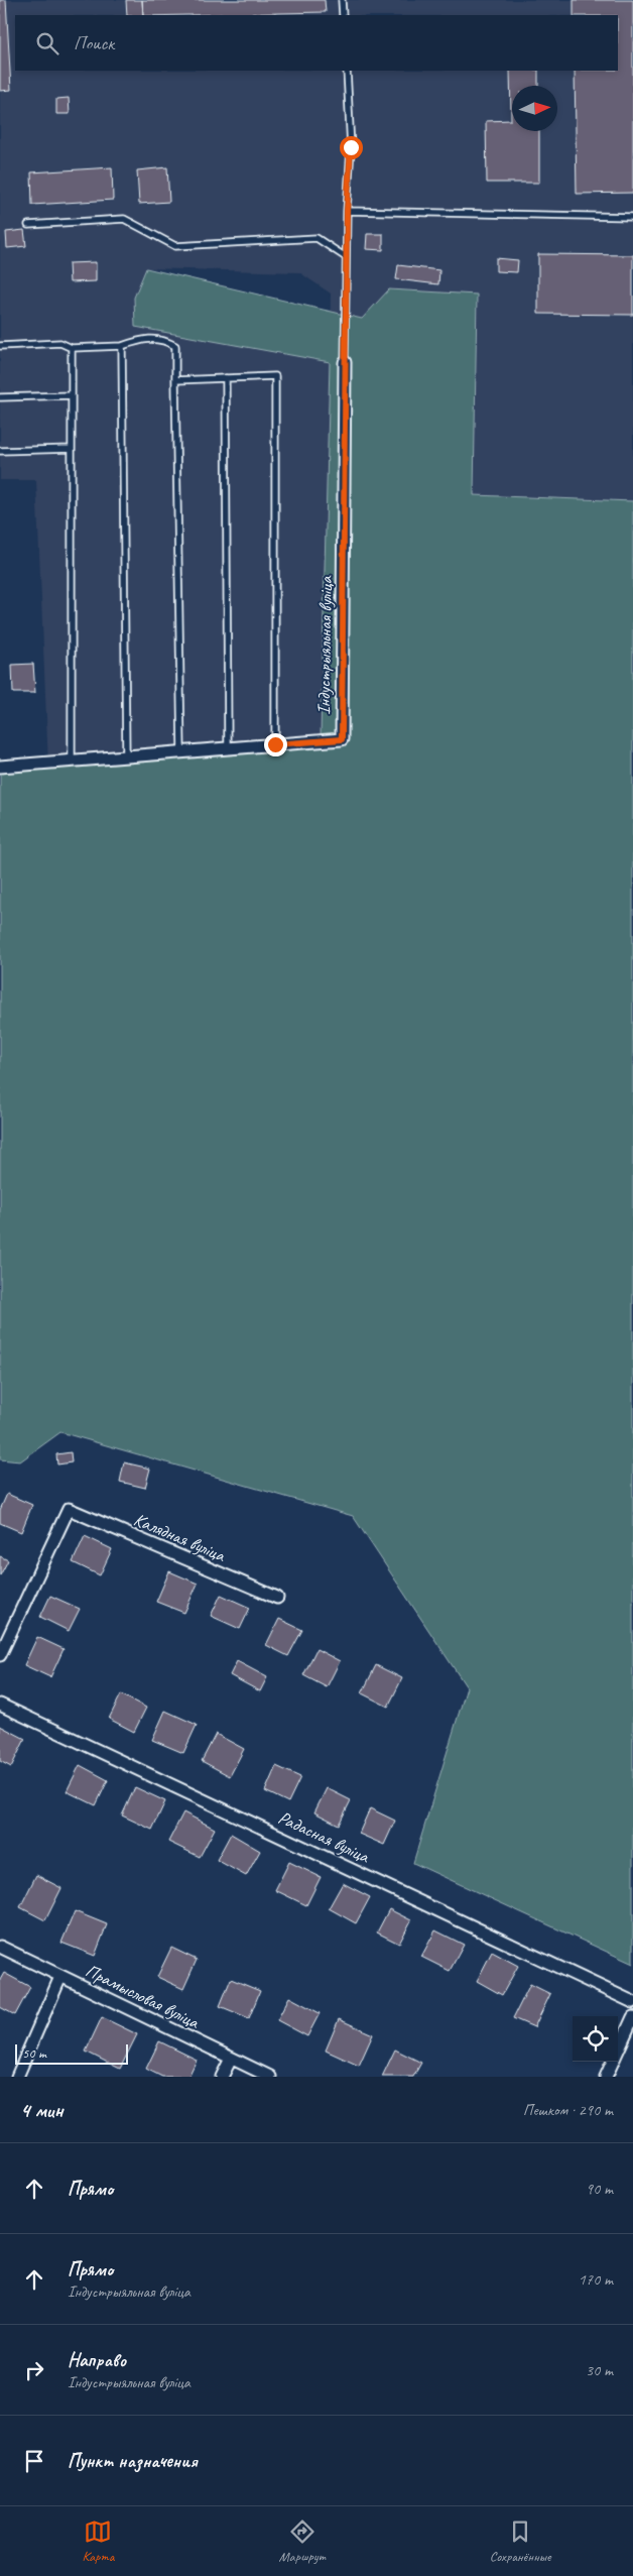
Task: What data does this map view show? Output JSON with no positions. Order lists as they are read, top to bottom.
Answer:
{
  "streets": {
    "street": [
      "Індустрыяльная вуліца",
      "Калядная вуліца",
      "Радасная вуліца",
      "Прамысловая вуліца"
    ]
  },
  "scale_bar": "50 m",
  "north": "right",
  "page": {
    "search": "Поиск",
    "scale": "50 m",
    "heading": ["4 мин", "Пешком · 290 m"],
    "list": [
      ["Прямо", "90 m"],
      ["Прямо", "Індустрыяльная вуліца", "170 m"],
      ["Направо", "Індустрыяльная вуліца", "30 m"],
      "Пункт назначения"
    ],
    "nav": ["Карта", "Маршрут", "Сохранённые"]
  }
}
